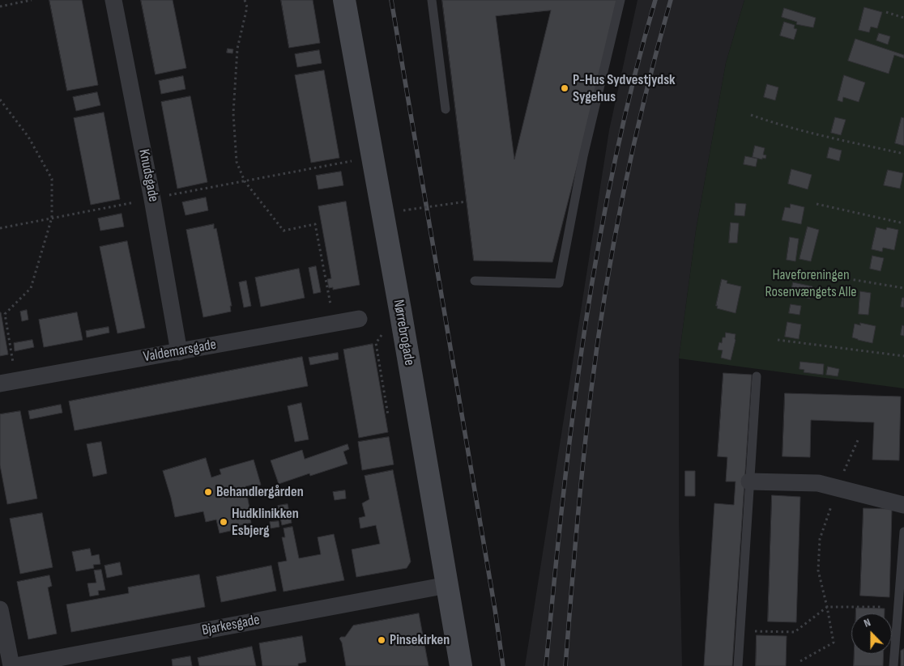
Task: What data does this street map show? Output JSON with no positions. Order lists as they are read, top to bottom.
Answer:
{
  "streets": {
    "street": [
      "Knudsgade",
      "Nørrebrogade",
      "Valdemarsgade",
      "Bjarkesgade"
    ]
  },
  "crossings": [
    ["Knudsgade", "Valdemarsgade"],
    ["Nørrebrogade", "Bjarkesgade"]
  ],
  "parks": ["Haveforeningen Rosenvængets Alle"],
  "places": [
    "P-Hus Sydvestjydsk Sygehus",
    "Behandlergården",
    "Hudklinikken Esbjerg",
    "Pinsekirken"
  ],
  "north": "top"
}
